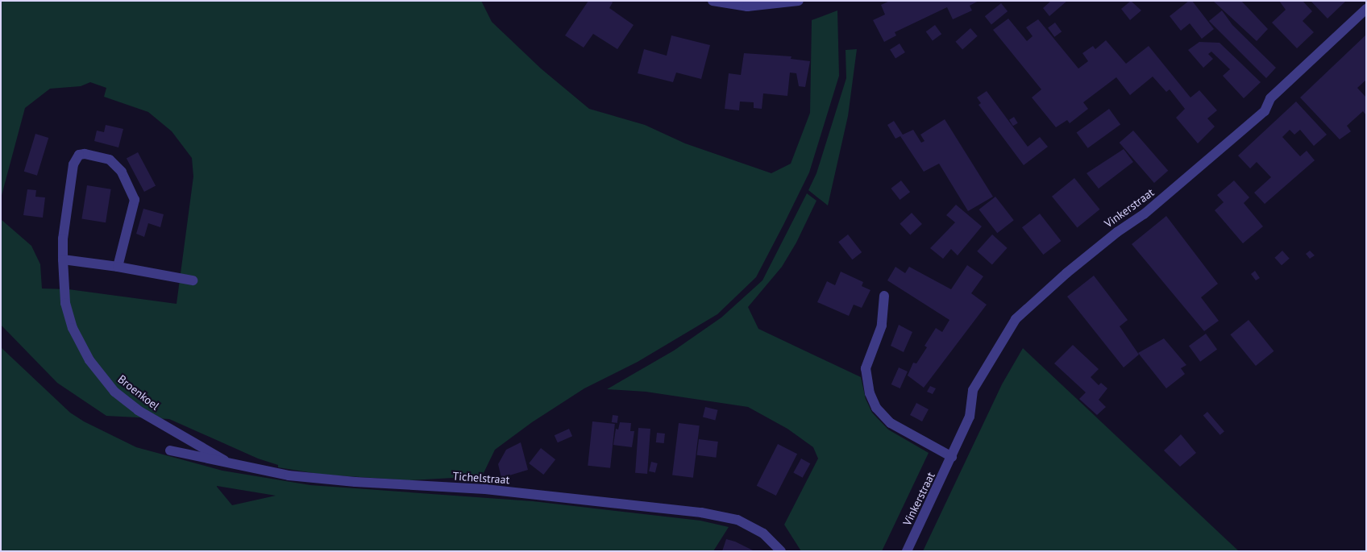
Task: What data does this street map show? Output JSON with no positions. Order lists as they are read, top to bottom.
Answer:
{
  "streets": {
    "street": ["Vinkerstraat", "Broenkoel", "Tichelstraat"]
  },
  "crossings": [
    ["Broenkoel", "Tichelstraat"]
  ]
}
